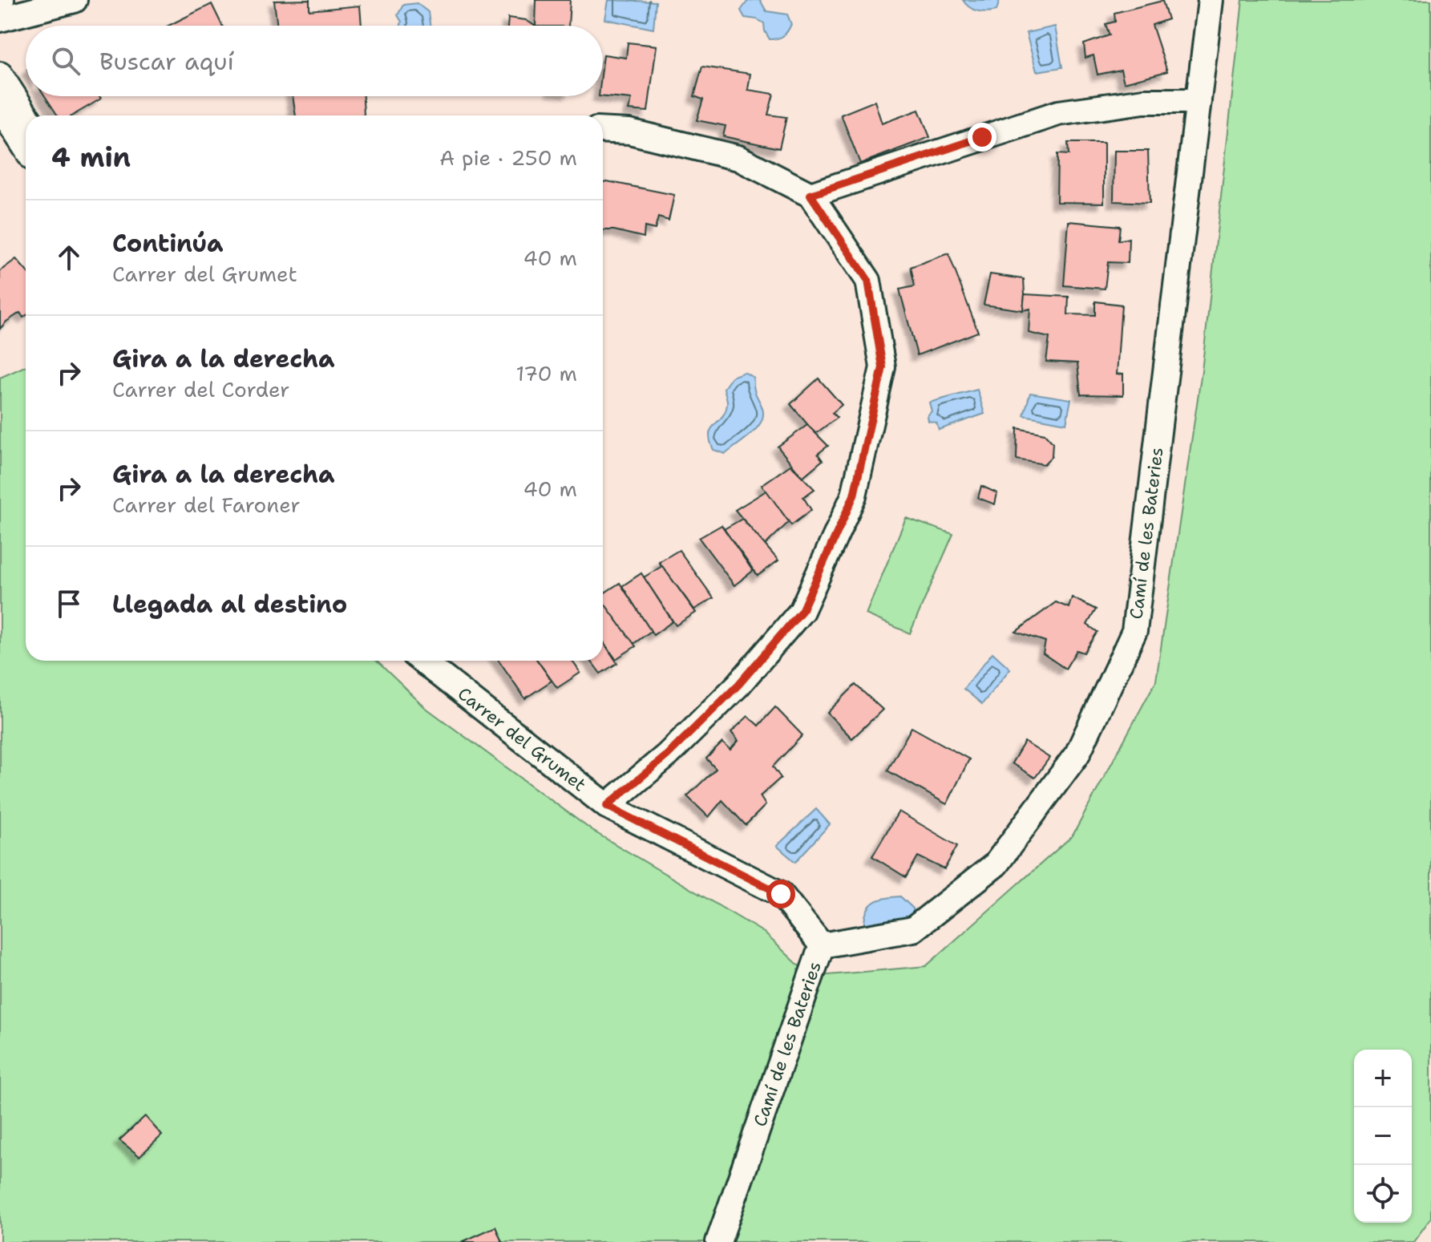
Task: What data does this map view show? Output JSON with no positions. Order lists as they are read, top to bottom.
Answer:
{
  "streets": {
    "street": ["Camí de les Bateries", "Carrer del Grumet"]
  },
  "crossings": [
    ["Camí de les Bateries", "Carrer del Grumet"]
  ],
  "page": {
    "search": "Buscar aquí",
    "heading": ["4 min", "A pie · 250 m"],
    "list": [
      ["Continúa", "Carrer del Grumet", "40 m"],
      ["Gira a la derecha", "Carrer del Corder", "170 m"],
      ["Gira a la derecha", "Carrer del Faroner", "40 m"],
      "Llegada al destino"
    ],
    "map_buttons": ["+", "−"]
  }
}
